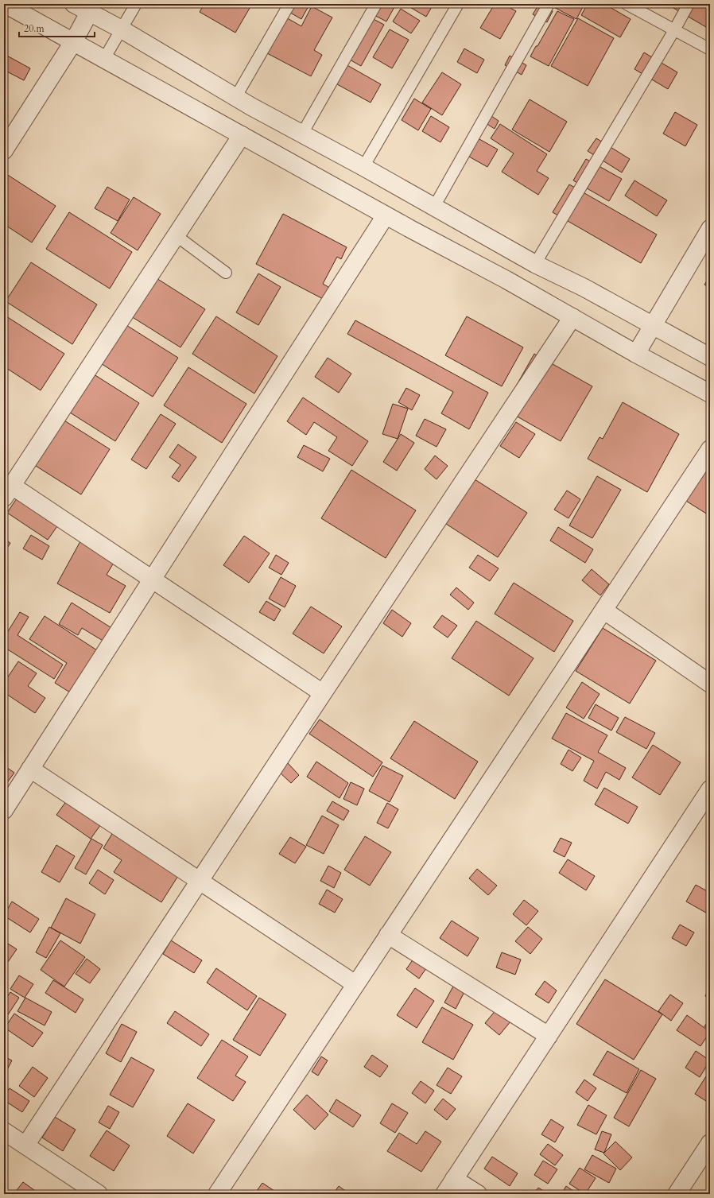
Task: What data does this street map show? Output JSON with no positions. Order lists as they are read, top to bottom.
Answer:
{
  "scale_bar": "20 m"
}
